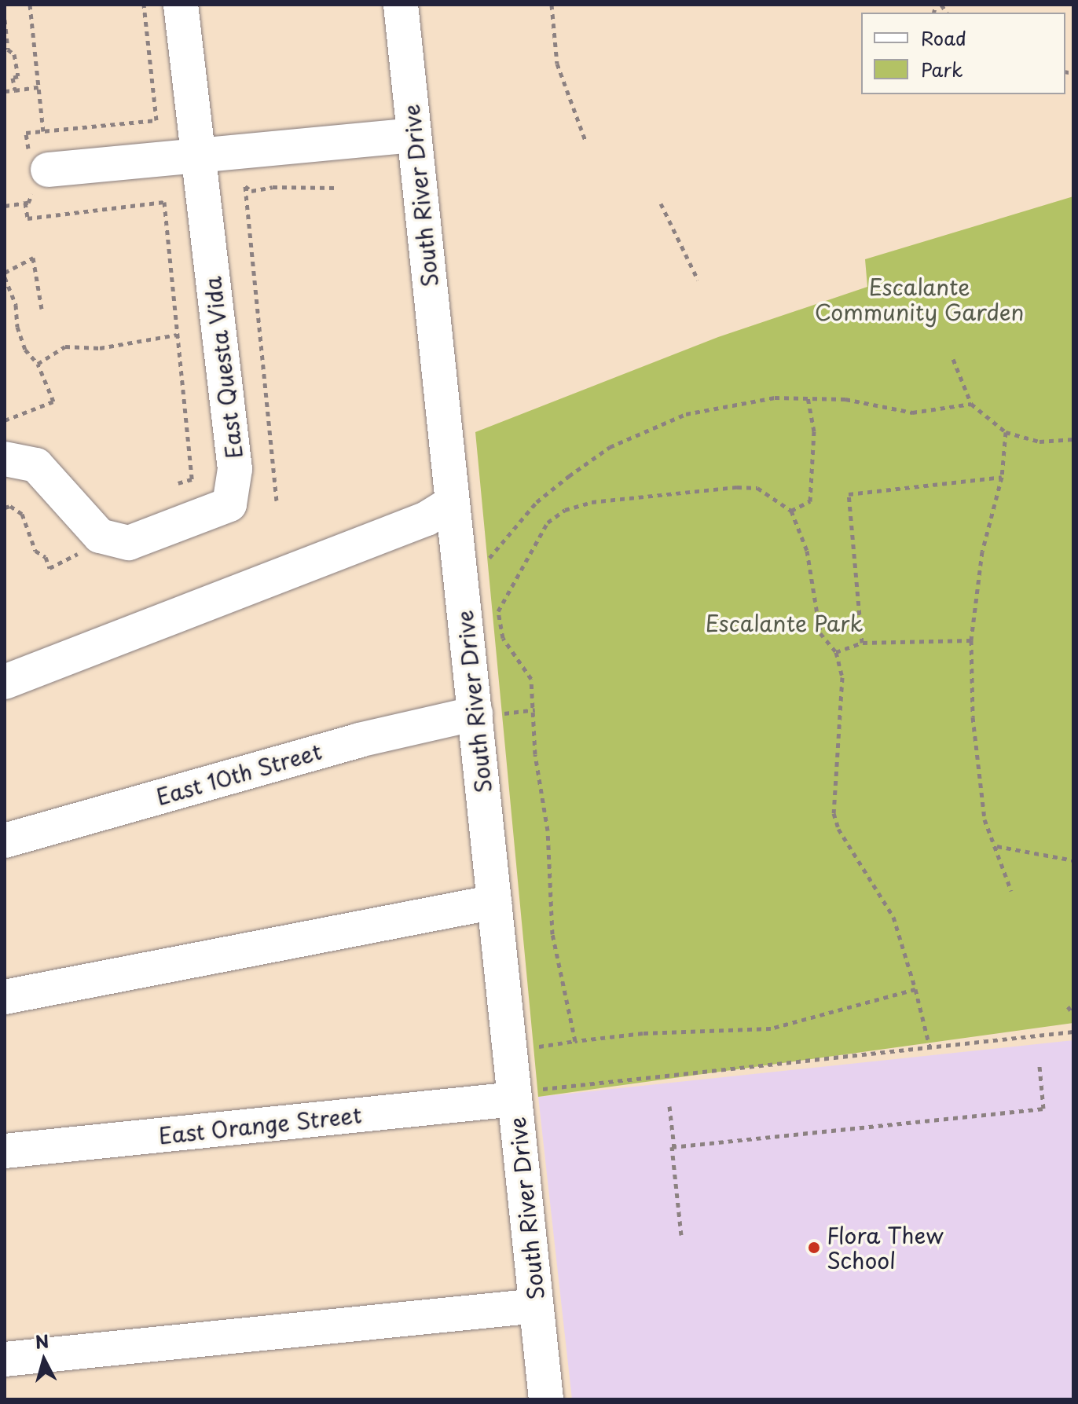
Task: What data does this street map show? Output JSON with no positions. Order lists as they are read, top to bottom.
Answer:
{
  "streets": {
    "street": [
      "South River Drive",
      "East Questa Vida",
      "East 10th Street",
      "East Orange Street"
    ]
  },
  "crossings": [
    ["South River Drive", "East 10th Street"],
    ["South River Drive", "East Orange Street"]
  ],
  "parks": ["Escalante Community Garden", "Escalante Park"],
  "places": ["Flora Thew School"],
  "legend": ["Road", "Park"],
  "north": "top"
}
